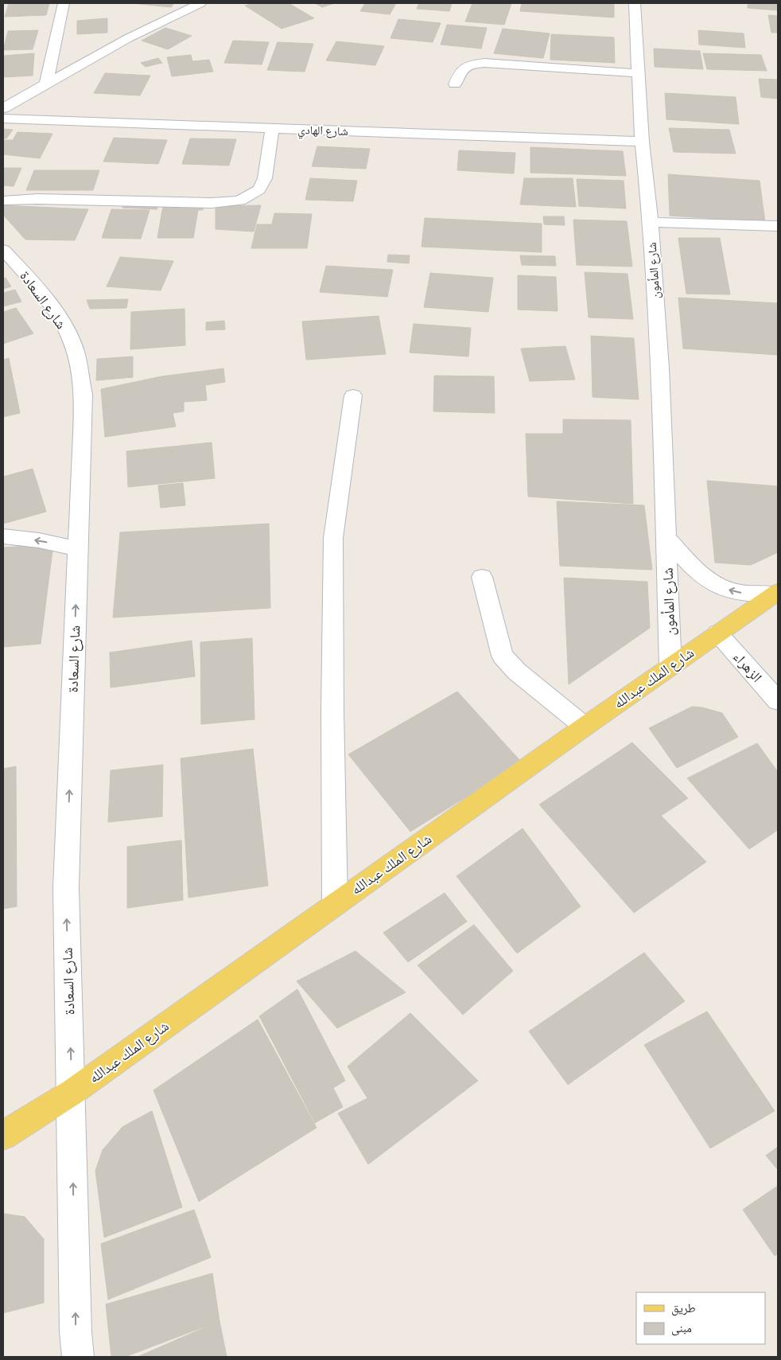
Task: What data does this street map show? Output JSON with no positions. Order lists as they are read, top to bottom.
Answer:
{
  "streets": {
    "main road": ["شارع الملك عبدالله"],
    "street": [
      "شارع الهادي",
      "شارع المأمون",
      "شارع السعادة",
      "الزهراء"
    ]
  },
  "crossings": [
    ["شارع الهادي", "شارع المأمون"],
    ["شارع المأمون", "شارع الملك عبدالله"],
    ["شارع السعادة", "شارع الملك عبدالله"],
    ["الزهراء", "شارع الملك عبدالله"]
  ],
  "one_way": ["شارع السعادة"],
  "legend": ["طريق", "مبنى"]
}
